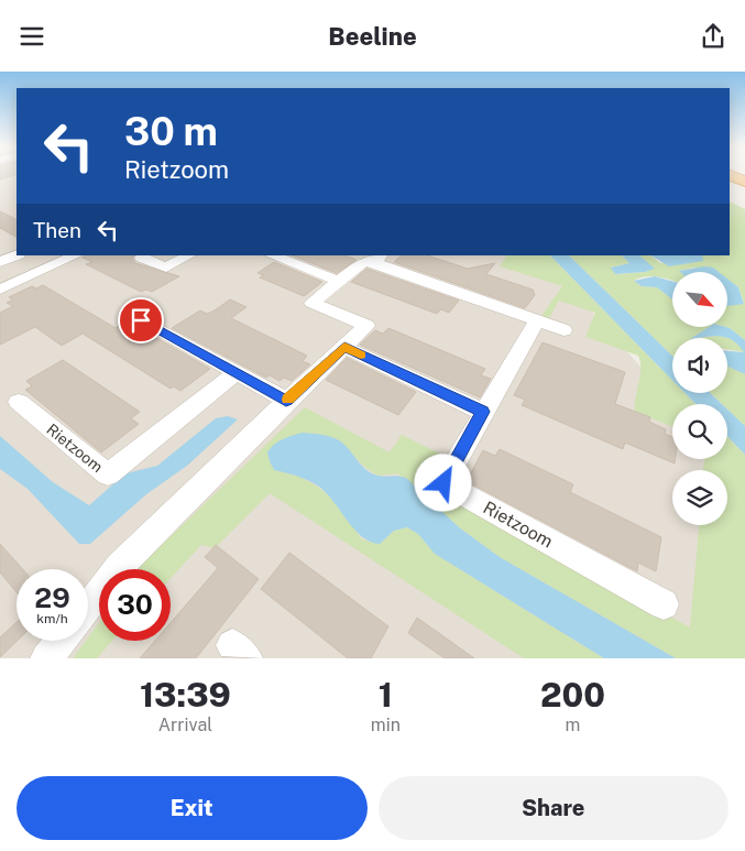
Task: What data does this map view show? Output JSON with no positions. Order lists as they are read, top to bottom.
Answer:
{
  "streets": {
    "street": ["Rietzoom"]
  },
  "north": "bottom right",
  "page": {
    "header": "Beeline",
    "turn": ["30 m", "Rietzoom"],
    "then": "Then",
    "speed": "29 km/h",
    "limit": "30",
    "eta": [
      "13:39",
      "Arrival",
      "1",
      "min",
      "200",
      "m"
    ],
    "buttons": ["Exit", "Share"]
  }
}
